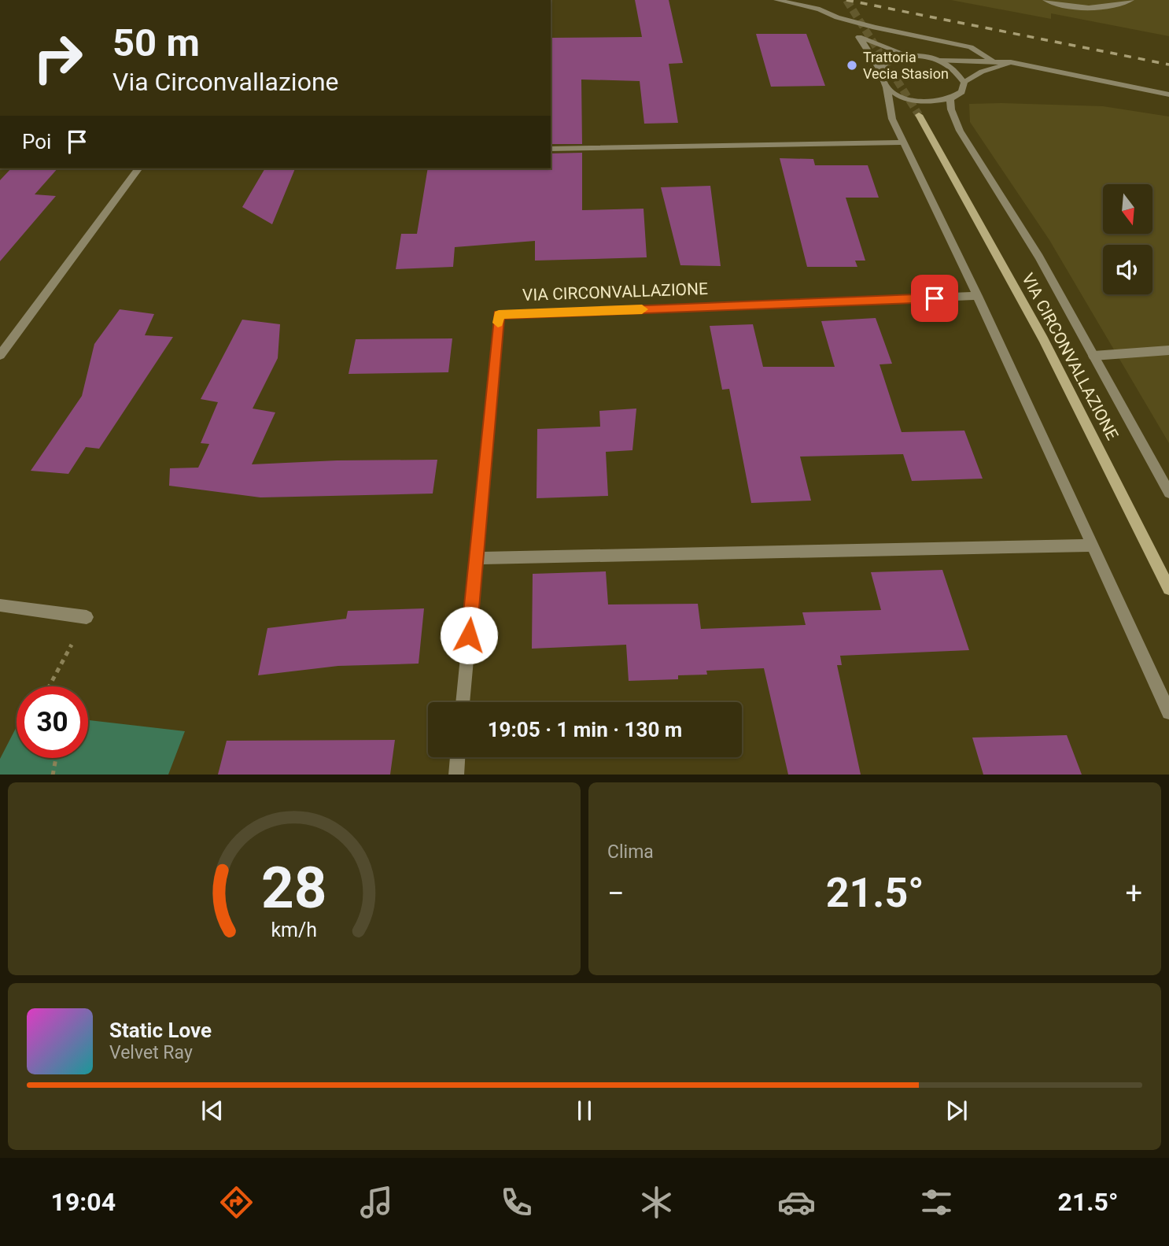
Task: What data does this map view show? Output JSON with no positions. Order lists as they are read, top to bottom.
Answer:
{
  "streets": {
    "main road": ["VIA CIRCONVALLAZIONE"]
  },
  "places": ["Trattoria Vecia Stasion"],
  "north": "bottom",
  "page": {
    "turn": ["50 m", "Via Circonvallazione"],
    "then": "Poi",
    "limit": "30",
    "trip": "19:05 · 1 min · 130 m",
    "tile": "Clima",
    "heat": ["−", "21.5°", "+"],
    "song": ["Static Love", "Velvet Ray"],
    "tabs": ["19:04", "21.5°"],
    "gauge": ["28", "km/h"]
  }
}
